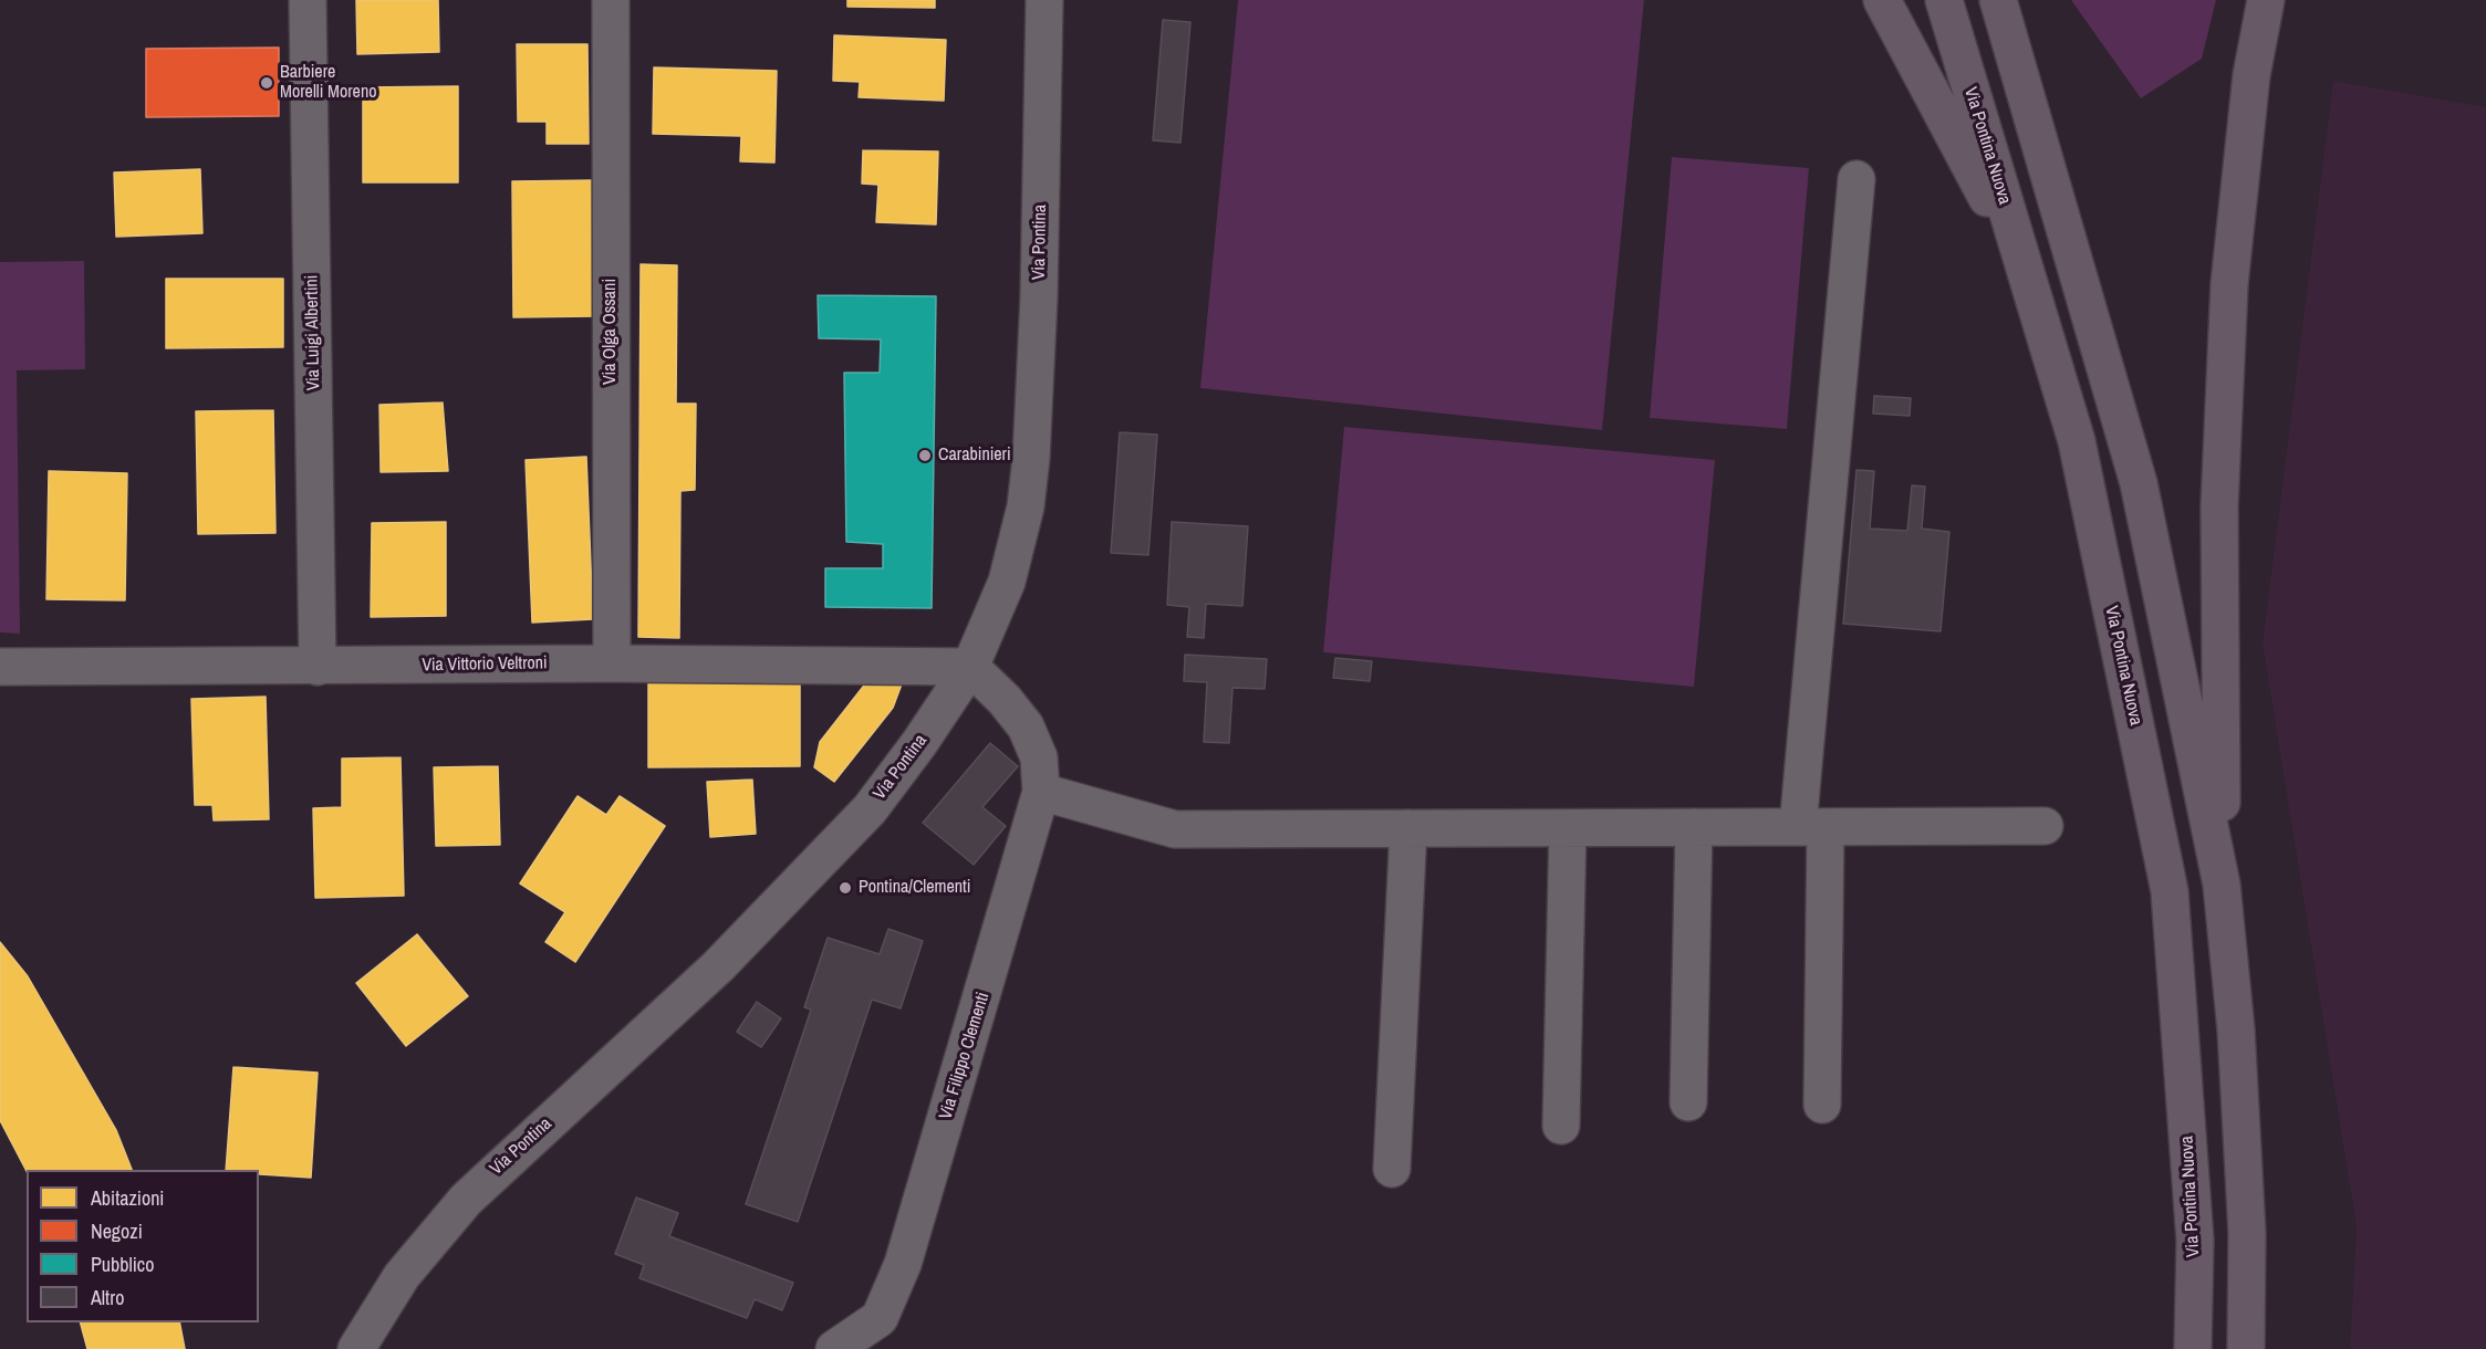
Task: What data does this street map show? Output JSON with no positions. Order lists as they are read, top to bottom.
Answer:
{
  "streets": {
    "highway": ["Via Pontina Nuova"],
    "street": [
      "Via Pontina",
      "Via Olga Ossani",
      "Via Luigi Albertini",
      "Via Vittorio Veltroni",
      "Via Filippo Clementi"
    ]
  },
  "crossings": [
    ["Via Pontina", "Via Vittorio Veltroni"],
    ["Via Pontina", "Via Filippo Clementi"],
    ["Via Olga Ossani", "Via Vittorio Veltroni"],
    ["Via Luigi Albertini", "Via Vittorio Veltroni"],
    ["Via Vittorio Veltroni", "Via Filippo Clementi"]
  ],
  "places": ["Barbiere Morelli Moreno", "Carabinieri", "Pontina/Clementi"],
  "legend": [
    "Abitazioni",
    "Negozi",
    "Pubblico",
    "Altro"
  ]
}
